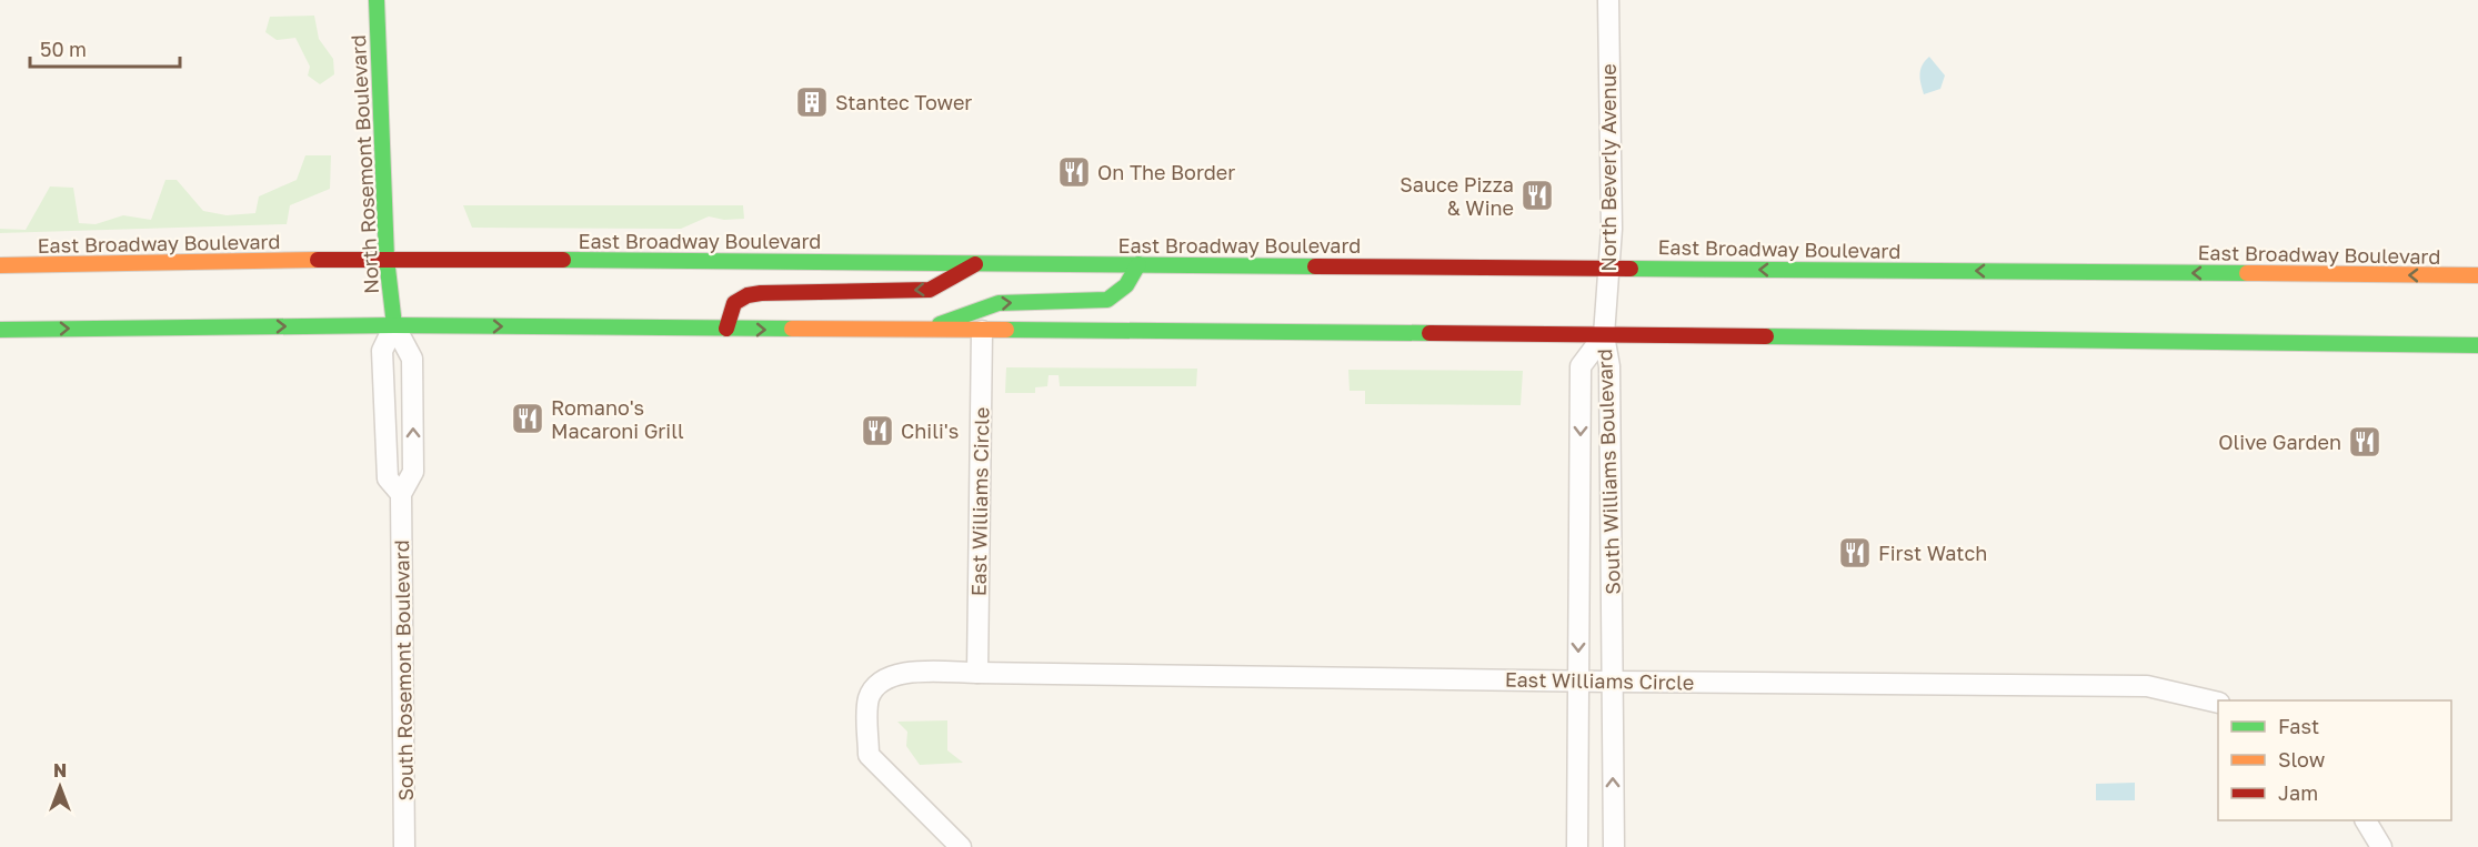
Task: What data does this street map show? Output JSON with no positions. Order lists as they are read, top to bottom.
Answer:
{
  "streets": {
    "main road": ["North Rosemont Boulevard", "East Broadway Boulevard"],
    "street": [
      "North Beverly Avenue",
      "South Williams Boulevard",
      "East Williams Circle",
      "South Rosemont Boulevard"
    ]
  },
  "crossings": [
    ["North Rosemont Boulevard", "East Broadway Boulevard"],
    ["North Rosemont Boulevard", "South Rosemont Boulevard"],
    ["North Beverly Avenue", "East Broadway Boulevard"],
    ["North Beverly Avenue", "South Williams Boulevard"],
    ["South Williams Boulevard", "East Williams Circle"]
  ],
  "places": {
    "building": ["Stantec Tower"],
    "restaurant": [
      "On The Border",
      "Sauce Pizza & Wine",
      "Romano's Macaroni Grill",
      "Chili's",
      "Olive Garden",
      "First Watch"
    ]
  },
  "legend": ["Fast", "Slow", "Jam"],
  "scale_bar": "50 m",
  "north": "top"
}
